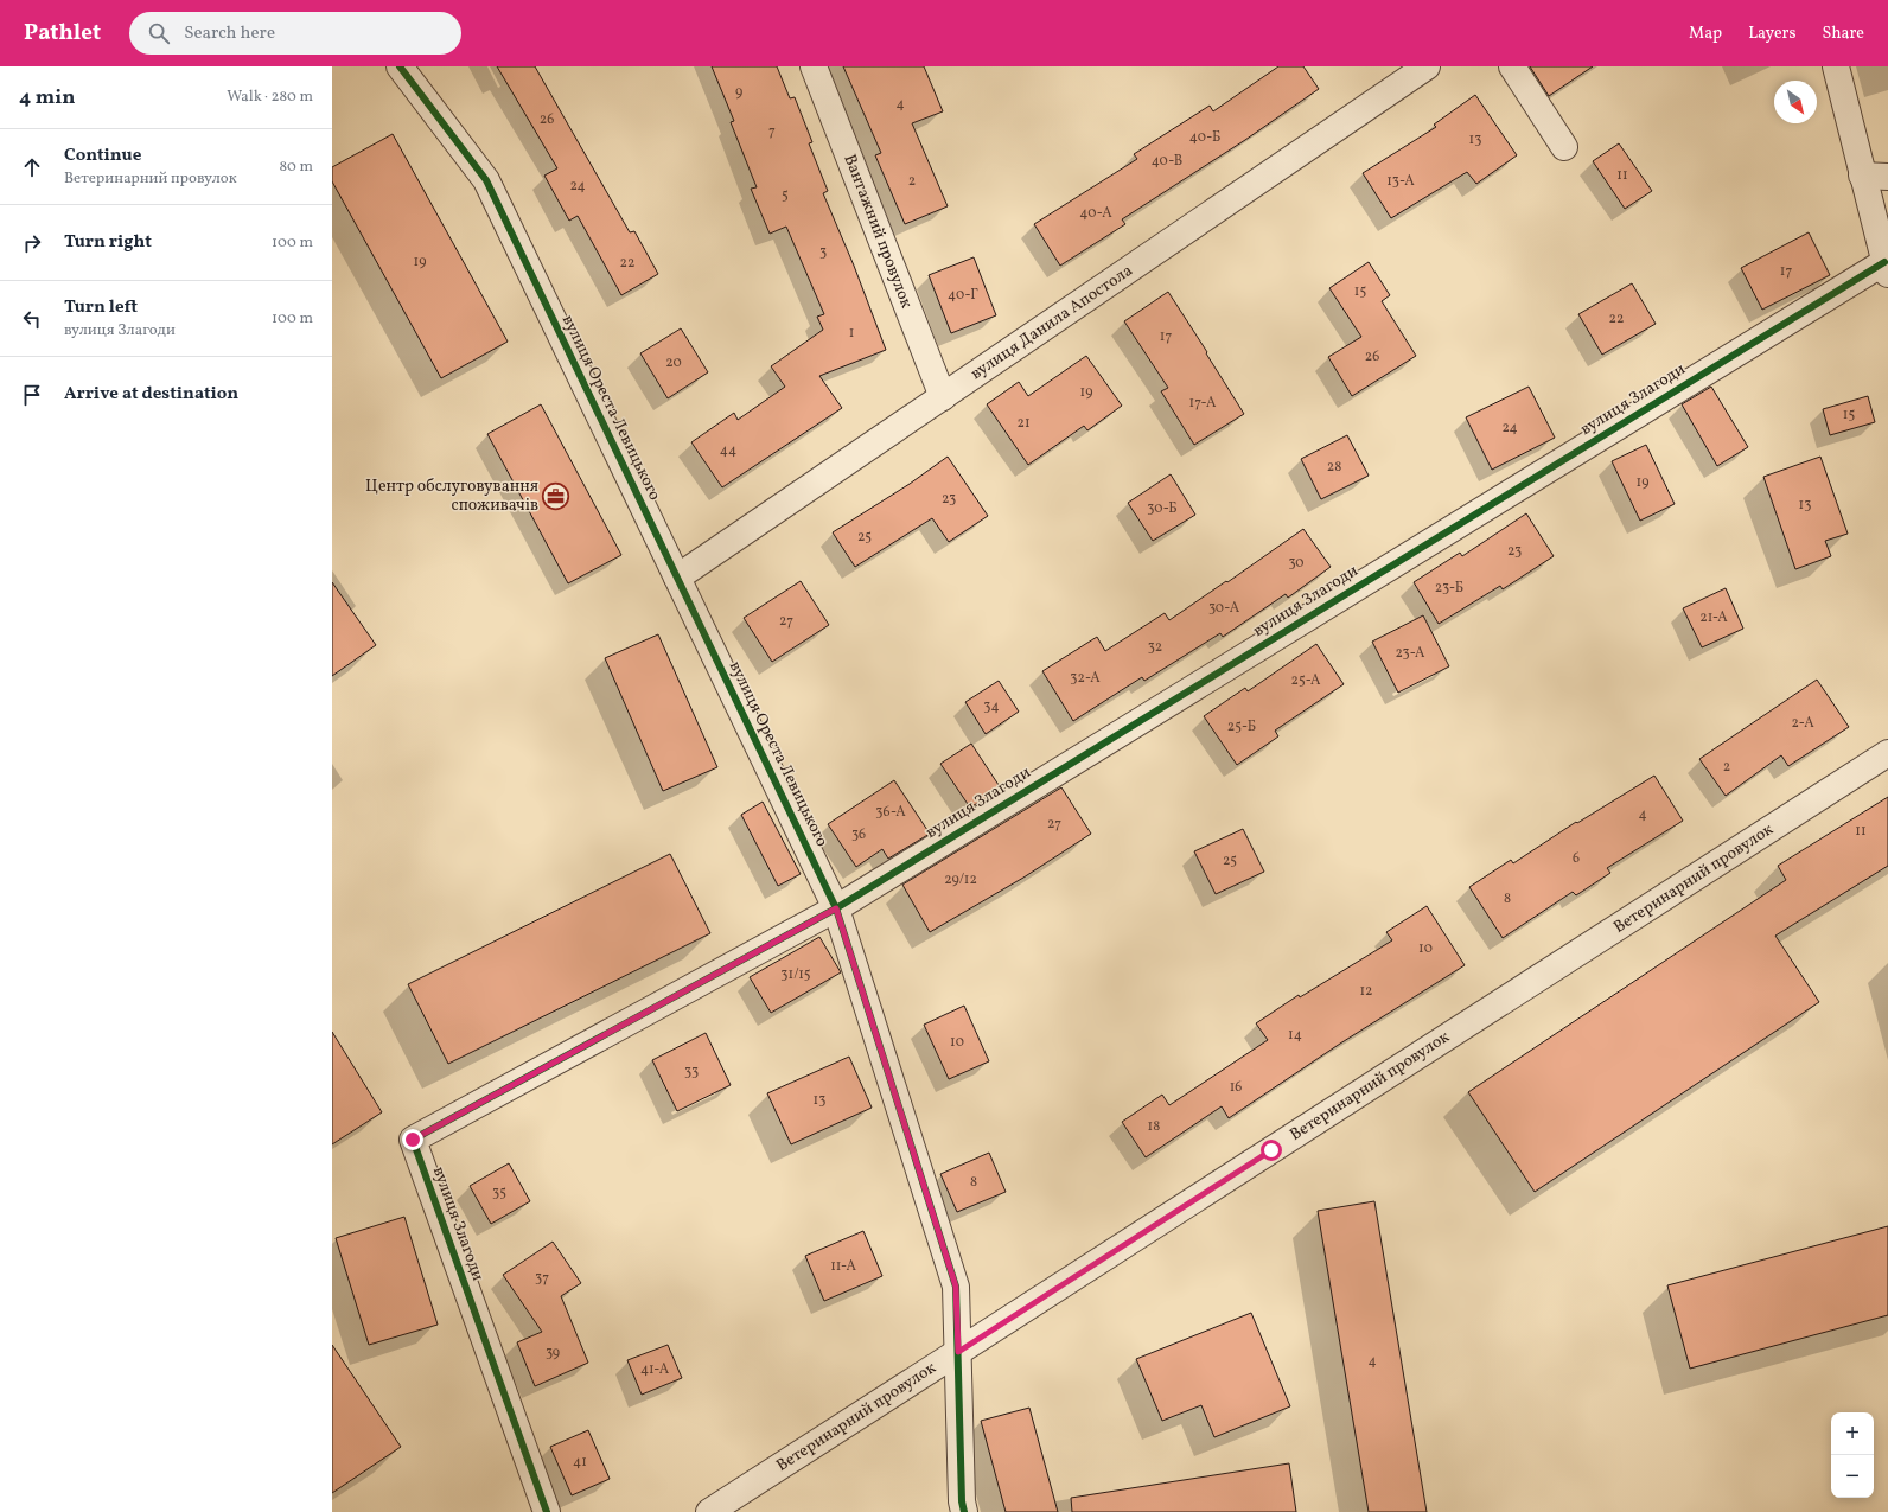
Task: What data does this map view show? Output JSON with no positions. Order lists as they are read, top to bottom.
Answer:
{
  "streets": {
    "street": [
      "Вантажний провулок",
      "вулиця Данила Апостола",
      "вулиця Злагоди",
      "вулиця Ореста Левицького",
      "Ветеринарний провулок"
    ]
  },
  "crossings": [
    ["Вантажний провулок", "вулиця Данила Апостола"],
    ["вулиця Данила Апостола", "вулиця Ореста Левицького"],
    ["вулиця Злагоди", "вулиця Ореста Левицького"],
    ["вулиця Ореста Левицького", "Ветеринарний провулок"]
  ],
  "places": {
    "office": ["Центр обслуговування споживачів"]
  },
  "house_numbers": [
    "9",
    "4",
    "26",
    "7",
    "40-Б",
    "13",
    "40-В",
    "11",
    "2",
    "13-А",
    "24",
    "5",
    "40-А",
    "3",
    "19",
    "22",
    "17",
    "15",
    "40-Г",
    "22",
    "1",
    "17",
    "26",
    "20",
    "19",
    "17-А",
    "15",
    "21",
    "24",
    "44",
    "28",
    "19",
    "23",
    "13",
    "30-Б",
    "25",
    "23",
    "30",
    "23-Б",
    "30-А",
    "21-А",
    "27",
    "32",
    "23-А",
    "32-А",
    "25-А",
    "34",
    "2-А",
    "25-Б",
    "2",
    "36-А",
    "4",
    "27",
    "11",
    "36",
    "6",
    "25",
    "29/12",
    "8",
    "10",
    "31/15",
    "12",
    "14",
    "10",
    "33",
    "16",
    "13",
    "18",
    "8",
    "35",
    "11-А",
    "37",
    "39",
    "4",
    "41-А",
    "41"
  ],
  "north": "bottom right",
  "page": {
    "header": "Pathlet",
    "search": "Search here",
    "nav": ["Map", "Layers", "Share"],
    "heading": ["4 min", "Walk · 280 m"],
    "list": [
      ["Continue", "Ветеринарний провулок", "80 m"],
      ["Turn right", "100 m"],
      ["Turn left", "вулиця Злагоди", "100 m"],
      "Arrive at destination"
    ],
    "map_buttons": ["+", "−"]
  }
}
